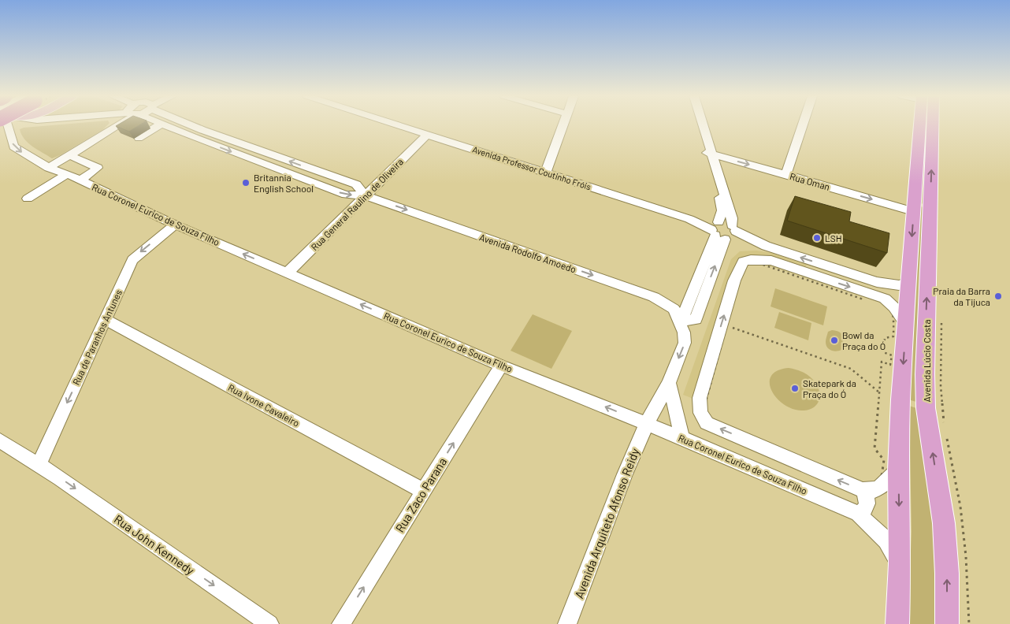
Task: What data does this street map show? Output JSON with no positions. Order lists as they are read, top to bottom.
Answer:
{
  "streets": {
    "main road": ["Avenida Lúcio Costa"],
    "street": [
      "Avenida Professor Coutinho Fróis",
      "Rua Oman",
      "Rua General Raulino de Oliveira",
      "Rua Coronel Eurico de Souza Filho",
      "Avenida Rodolfo Amoedo",
      "Rua de Paranhos Antunes",
      "Rua Ivone Cavaleiro",
      "Rua Zaco Parana",
      "Avenida Arquiteto Afonso Reidy",
      "Rua John Kennedy"
    ]
  },
  "crossings": [
    ["Avenida Professor Coutinho Fróis", "Rua General Raulino de Oliveira"],
    ["Rua Oman", "Avenida Lúcio Costa"],
    ["Rua General Raulino de Oliveira", "Rua Coronel Eurico de Souza Filho"],
    ["Rua General Raulino de Oliveira", "Avenida Rodolfo Amoedo"],
    ["Rua Coronel Eurico de Souza Filho", "Rua de Paranhos Antunes"],
    ["Rua Coronel Eurico de Souza Filho", "Avenida Lúcio Costa"],
    ["Rua Coronel Eurico de Souza Filho", "Rua Zaco Parana"],
    ["Rua Coronel Eurico de Souza Filho", "Avenida Arquiteto Afonso Reidy"],
    ["Rua de Paranhos Antunes", "Rua Ivone Cavaleiro"],
    ["Rua de Paranhos Antunes", "Rua John Kennedy"],
    ["Rua Ivone Cavaleiro", "Rua Zaco Parana"]
  ],
  "one_way": ["Rua de Paranhos Antunes", "Rua Zaco Parana", "Rua John Kennedy"],
  "places": [
    "Britannia English School",
    "LSH",
    "Praia da Barra da Tijuca",
    "Bowl da Praça do Ó",
    "Skatepark da Praça do Ó"
  ]
}
